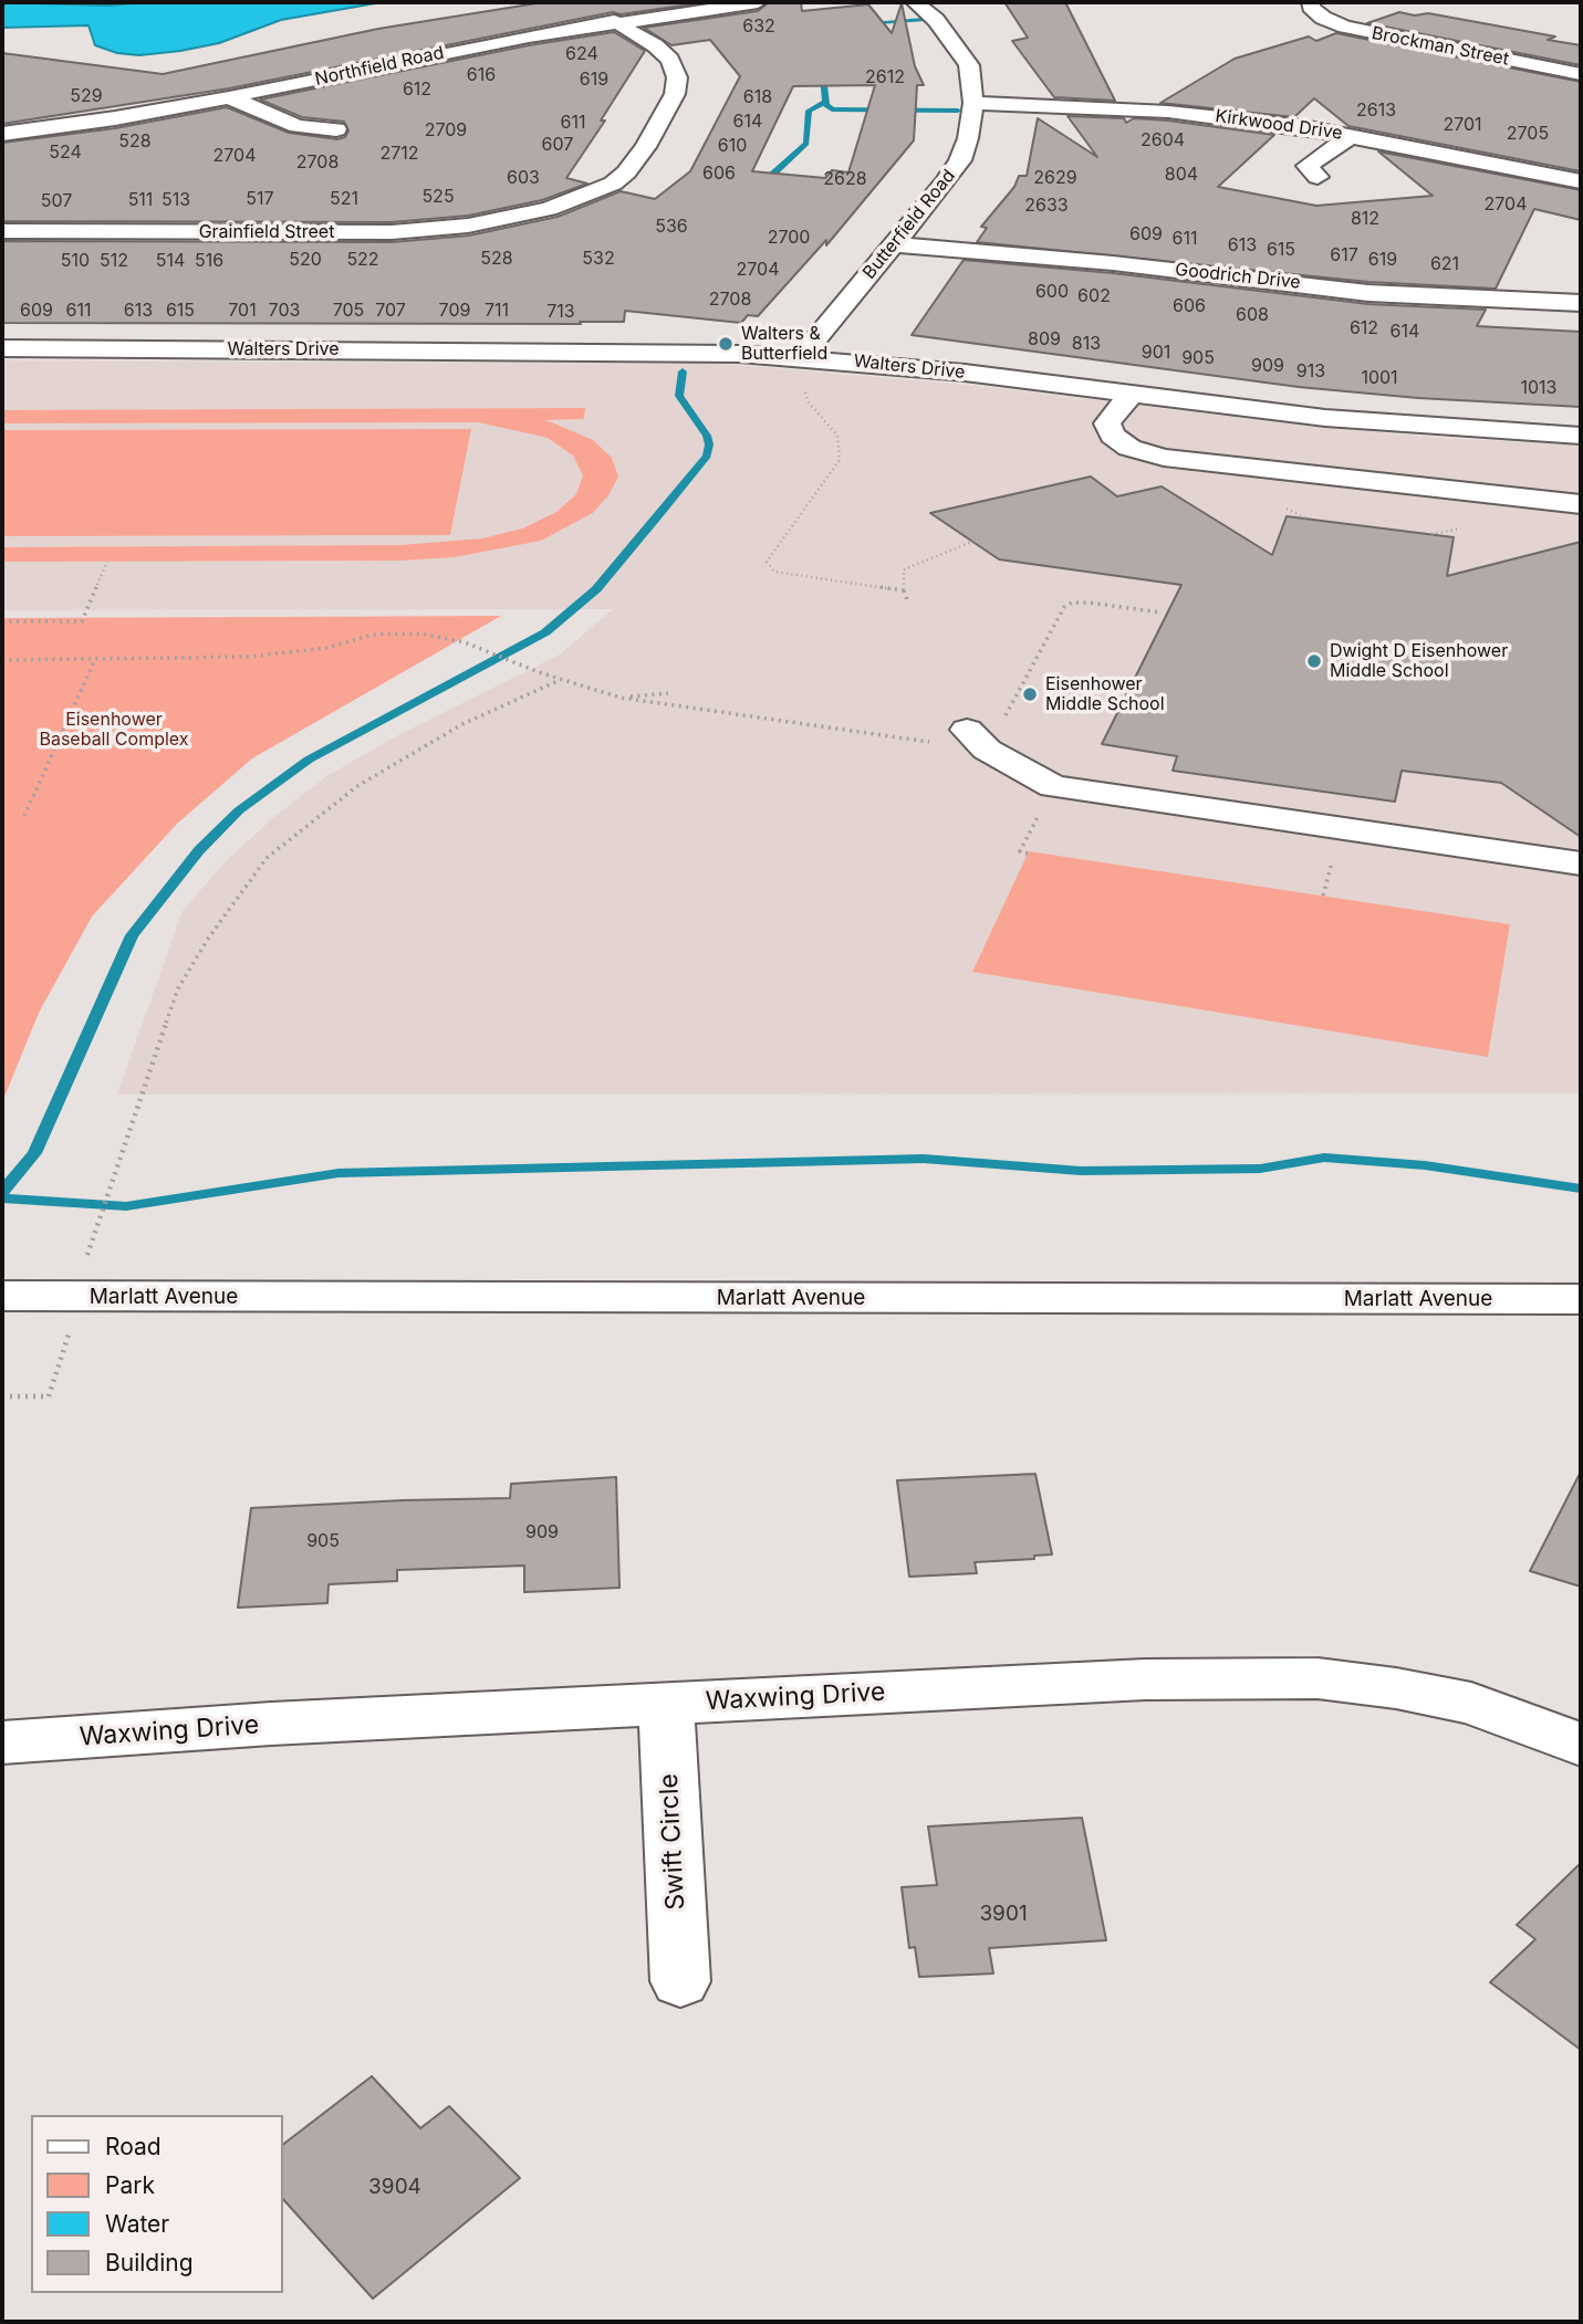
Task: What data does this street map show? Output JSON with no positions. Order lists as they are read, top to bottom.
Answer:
{
  "streets": {
    "street": [
      "Brockman Street",
      "Northfield Road",
      "Kirkwood Drive",
      "Butterfield Road",
      "Grainfield Street",
      "Goodrich Drive",
      "Walters Drive",
      "Marlatt Avenue",
      "Waxwing Drive",
      "Swift Circle"
    ]
  },
  "crossings": [
    ["Northfield Road", "Grainfield Street"],
    ["Kirkwood Drive", "Butterfield Road"],
    ["Butterfield Road", "Goodrich Drive"],
    ["Butterfield Road", "Walters Drive"],
    ["Waxwing Drive", "Swift Circle"]
  ],
  "parks": ["Eisenhower Baseball Complex"],
  "places": ["Walters & Butterfield", "Dwight D Eisenhower Middle School", "Eisenhower Middle School"],
  "house_numbers": [
    "632",
    "624",
    "616",
    "2612",
    "619",
    "612",
    "529",
    "618",
    "2613",
    "614",
    "611",
    "2701",
    "2709",
    "2705",
    "2604",
    "528",
    "607",
    "610",
    "524",
    "2712",
    "2704",
    "2708",
    "606",
    "804",
    "603",
    "2629",
    "2628",
    "525",
    "517",
    "521",
    "511",
    "513",
    "507",
    "2704",
    "2633",
    "812",
    "536",
    "609",
    "2700",
    "611",
    "613",
    "615",
    "617",
    "528",
    "532",
    "520",
    "522",
    "619",
    "510",
    "512",
    "514",
    "516",
    "621",
    "2704",
    "600",
    "602",
    "2708",
    "606",
    "609",
    "611",
    "613",
    "615",
    "701",
    "703",
    "705",
    "707",
    "709",
    "711",
    "713",
    "608",
    "612",
    "614",
    "809",
    "813",
    "901",
    "905",
    "909",
    "913",
    "1001",
    "1013",
    "909",
    "905",
    "3901",
    "3904"
  ],
  "legend": [
    "Road",
    "Park",
    "Water",
    "Building"
  ]
}
